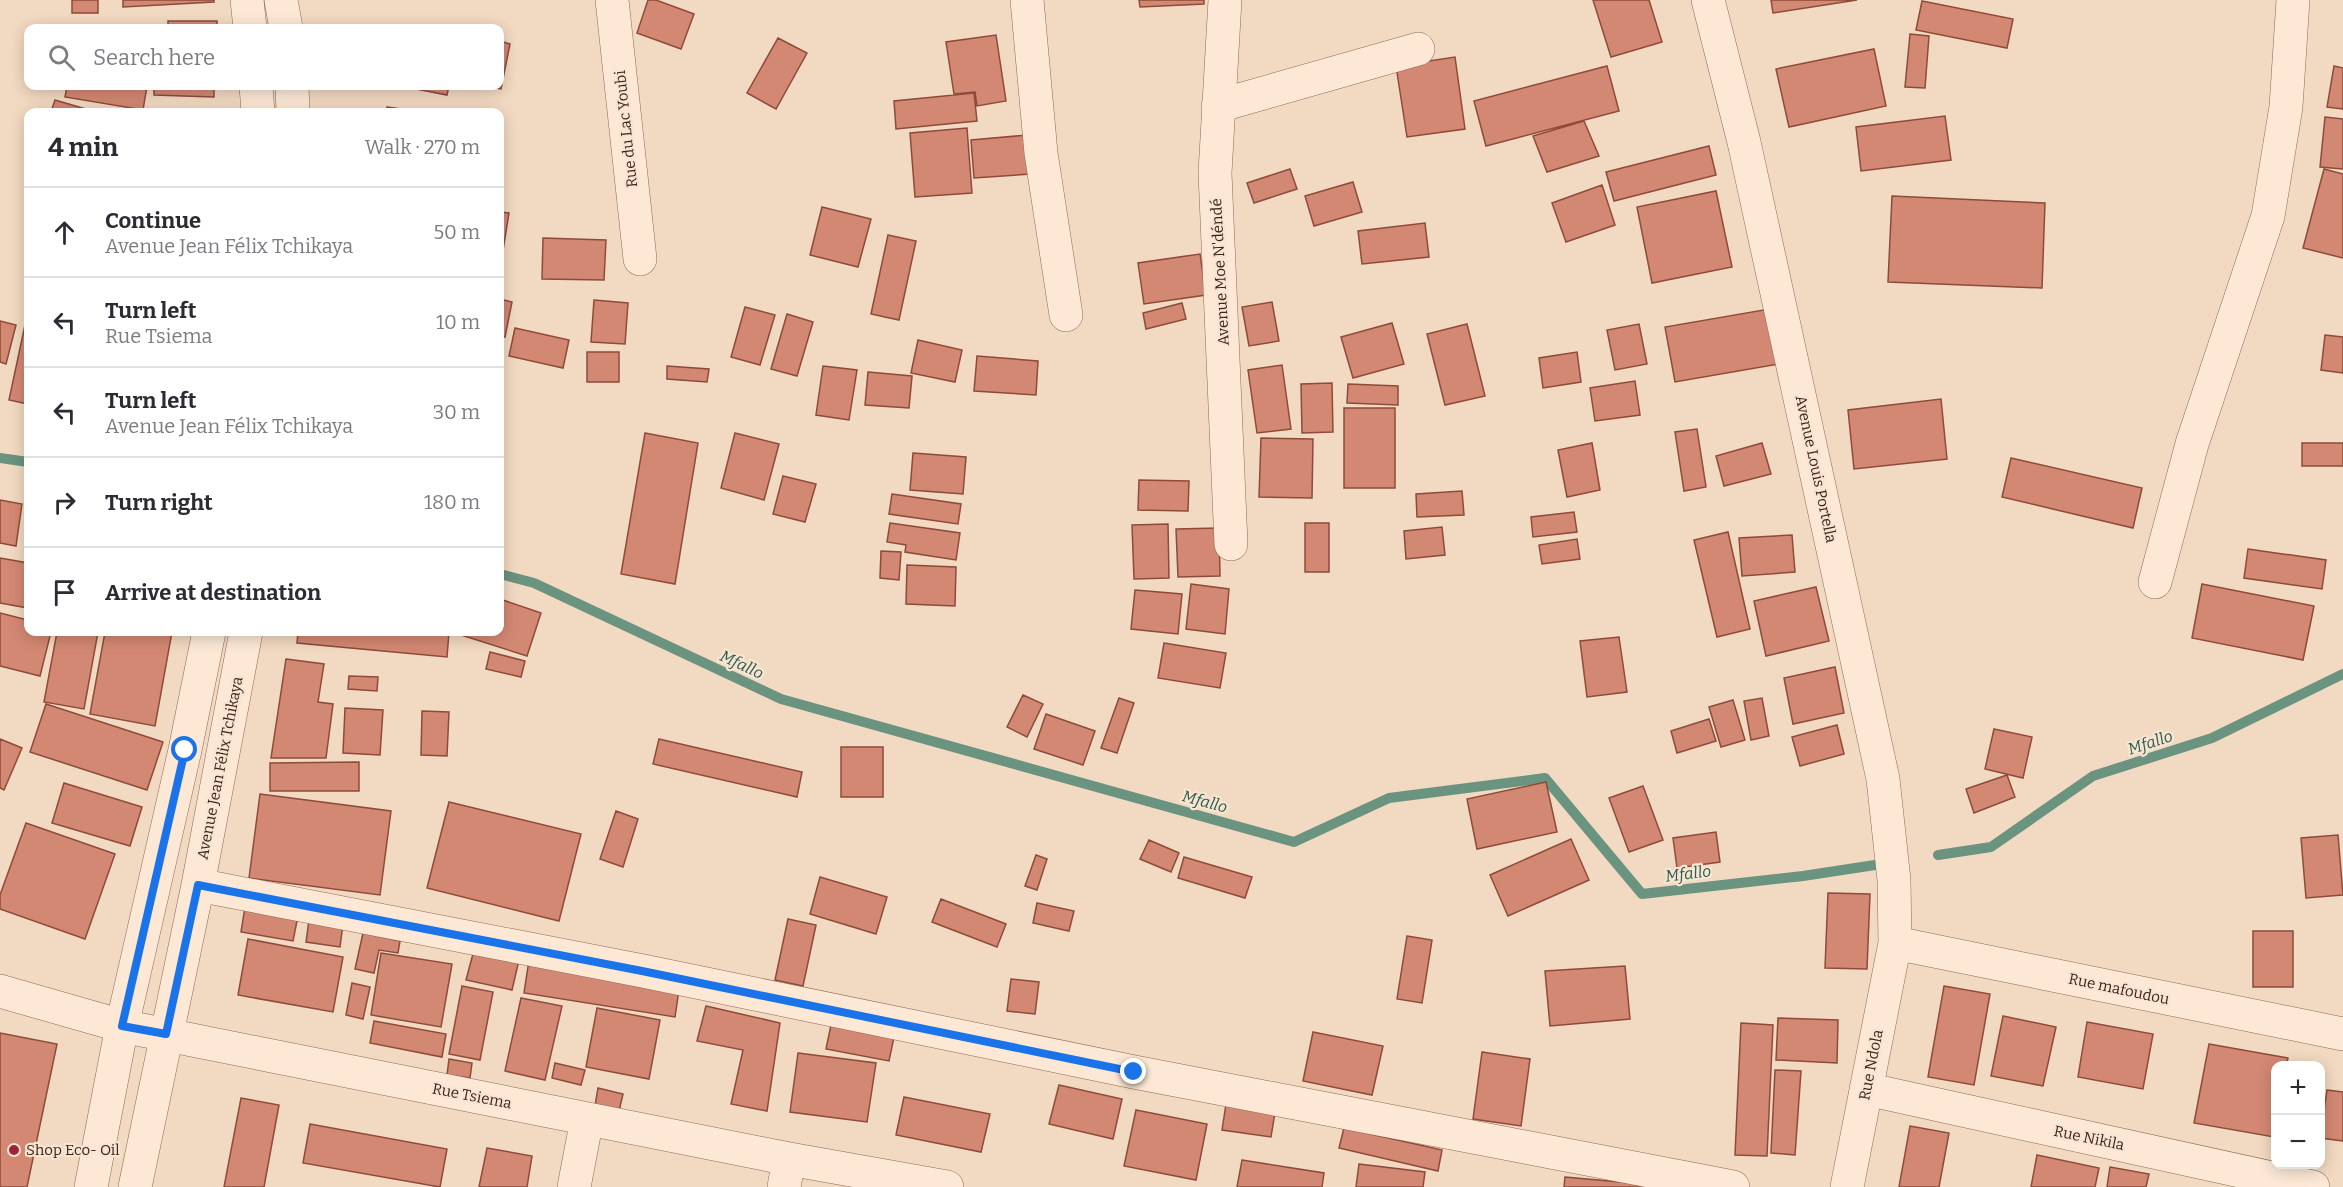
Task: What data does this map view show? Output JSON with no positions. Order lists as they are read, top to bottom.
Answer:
{
  "streets": {
    "street": [
      "Rue du Lac Youbi",
      "Avenue Moe N'déndé",
      "Avenue Louis Portella",
      "Avenue Jean Félix Tchikaya",
      "Rue mafoudou",
      "Rue Ndola",
      "Rue Tsiema",
      "Rue Nikila"
    ]
  },
  "crossings": [
    ["Avenue Louis Portella", "Rue mafoudou"],
    ["Avenue Louis Portella", "Rue Ndola"],
    ["Avenue Jean Félix Tchikaya", "Rue Tsiema"],
    ["Rue mafoudou", "Rue Ndola"],
    ["Rue Ndola", "Rue Nikila"]
  ],
  "water": ["Mfallo"],
  "places": ["Shop Eco- Oil"],
  "page": {
    "search": "Search here",
    "heading": ["4 min", "Walk · 270 m"],
    "list": [
      ["Continue", "Avenue Jean Félix Tchikaya", "50 m"],
      ["Turn left", "Rue Tsiema", "10 m"],
      ["Turn left", "Avenue Jean Félix Tchikaya", "30 m"],
      ["Turn right", "180 m"],
      "Arrive at destination"
    ],
    "map_buttons": ["+", "−"]
  }
}
